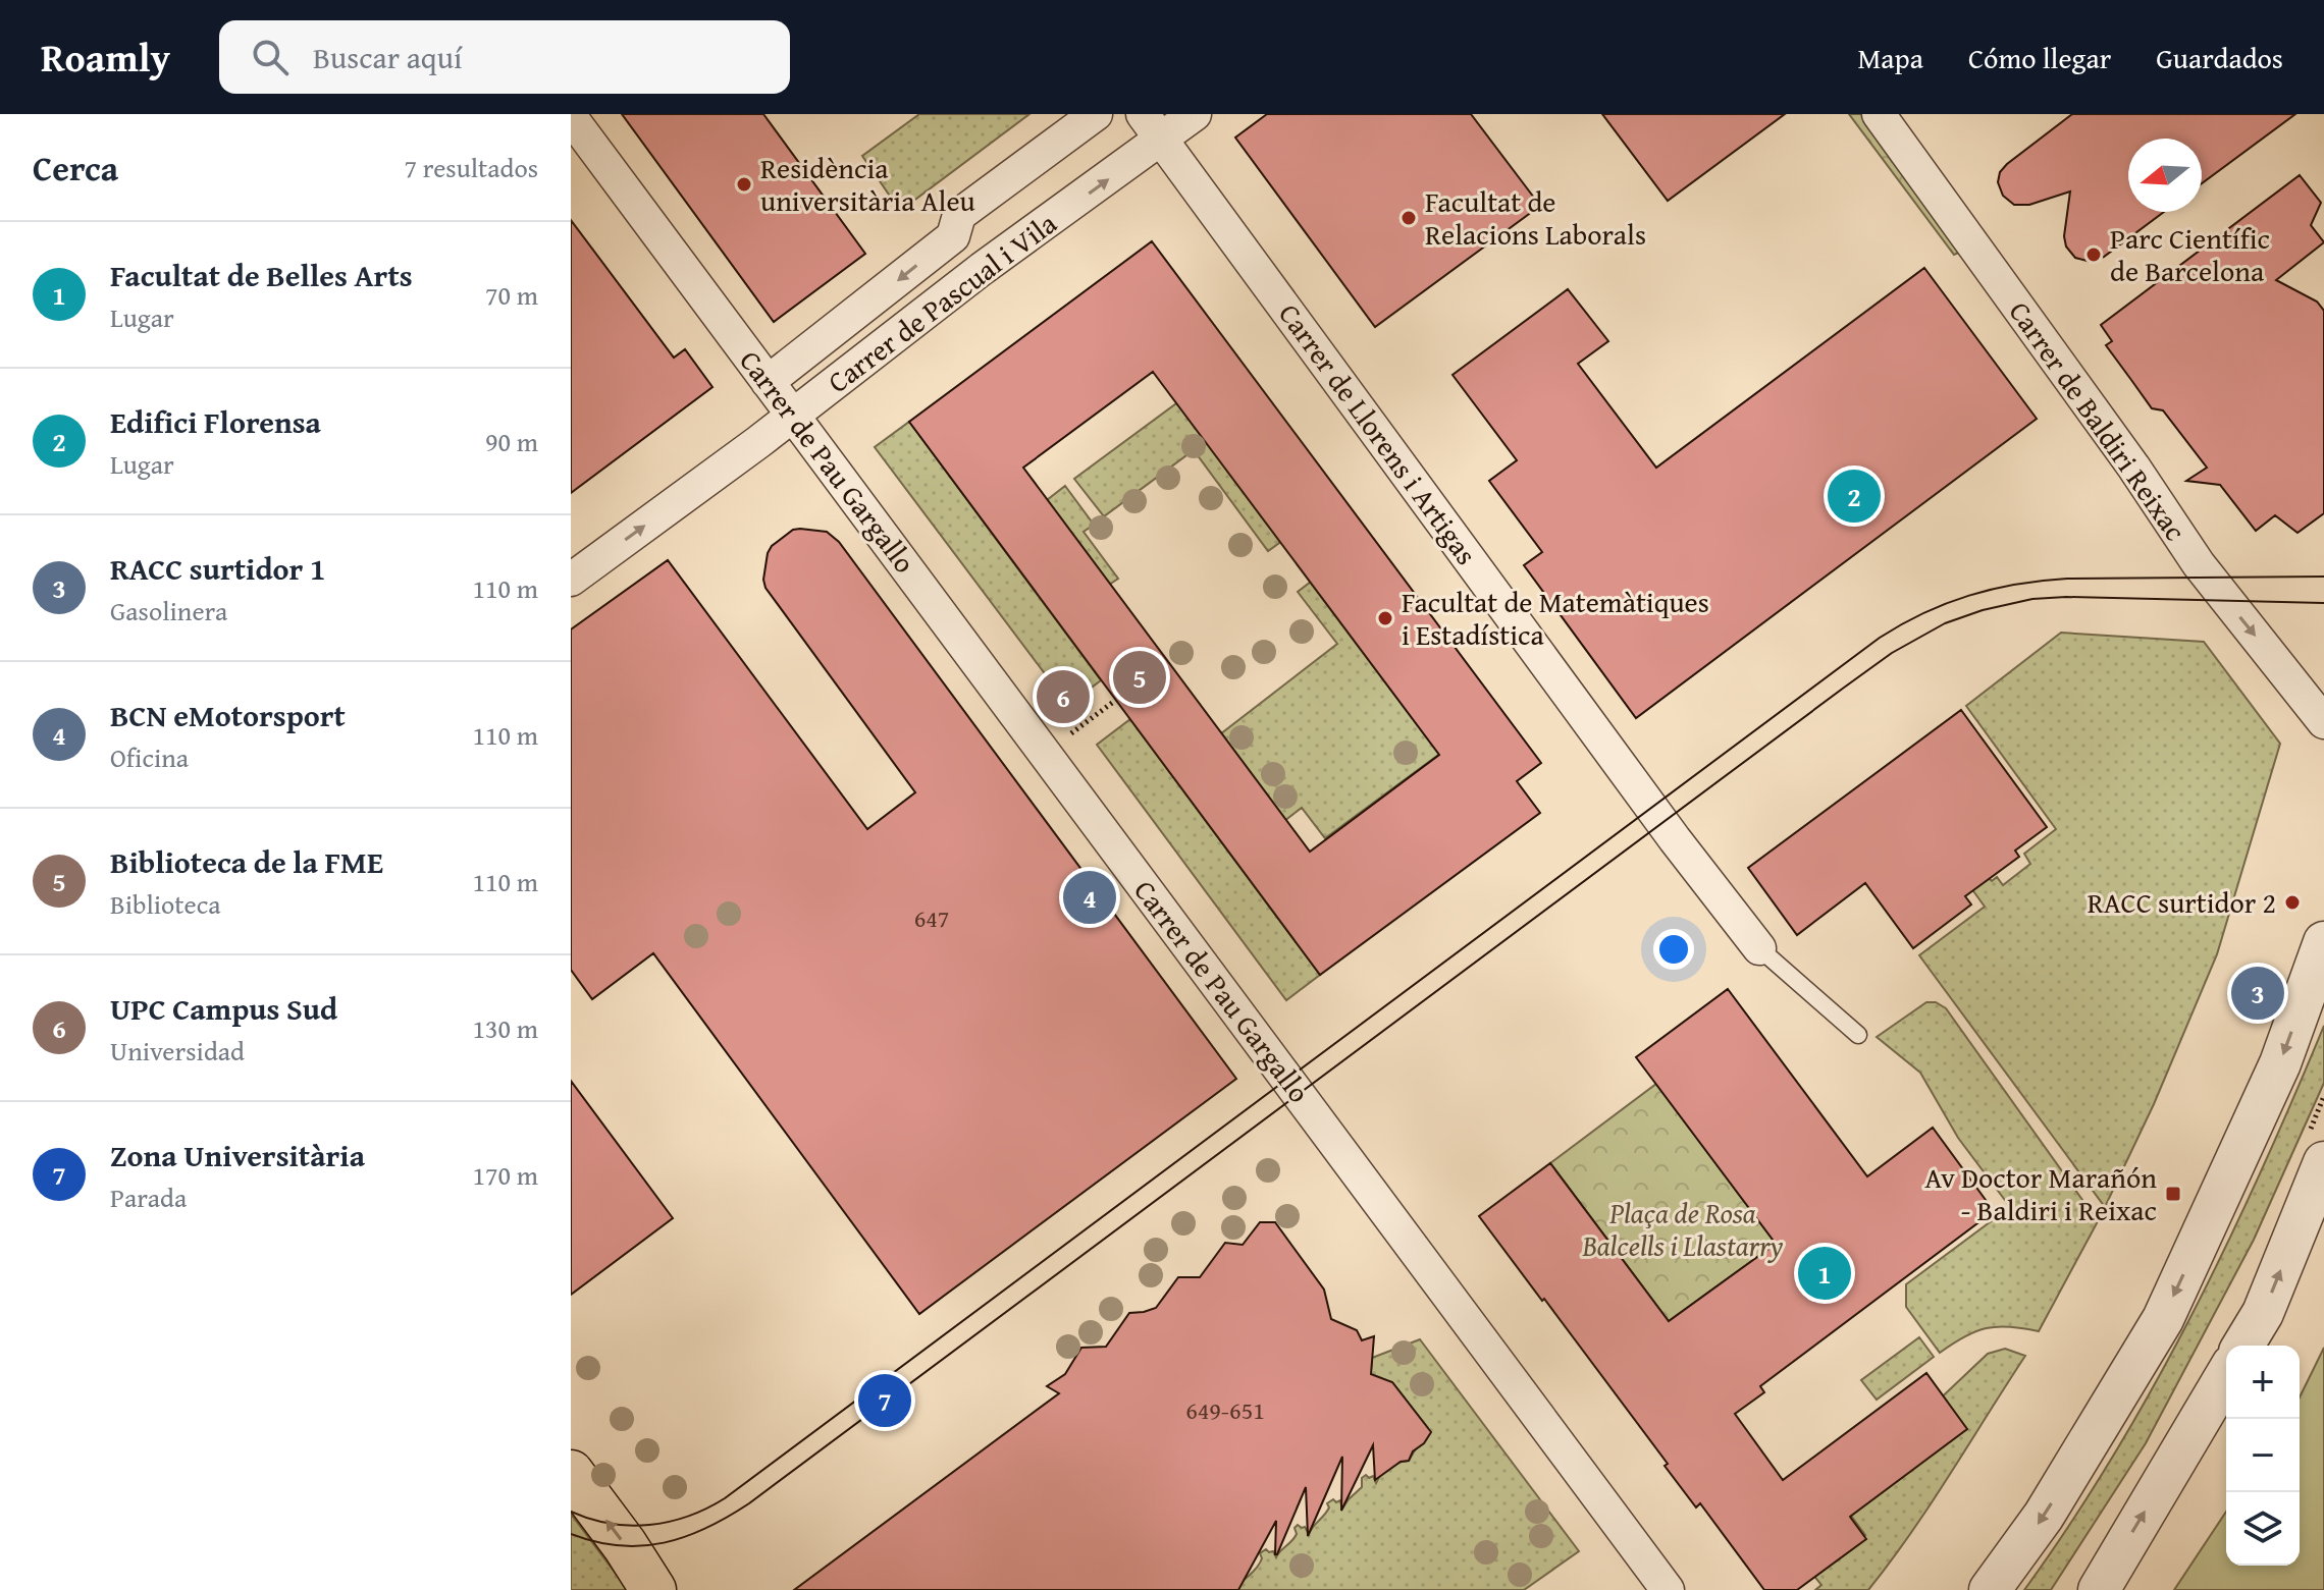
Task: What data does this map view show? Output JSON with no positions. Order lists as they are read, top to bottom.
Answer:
{
  "streets": {
    "street": [
      "Carrer de Pascual i Vila",
      "Carrer de Baldiri Reixac",
      "Carrer de Llorens i Artigas",
      "Carrer de Pau Gargallo"
    ]
  },
  "crossings": [
    ["Carrer de Pascual i Vila", "Carrer de Llorens i Artigas"],
    ["Carrer de Pascual i Vila", "Carrer de Pau Gargallo"]
  ],
  "one_way": ["Carrer de Baldiri Reixac"],
  "parks": ["Plaça de Rosa Balcells i Llastarry"],
  "places": {
    "other": [
      "Residència universitària Aleu",
      "Facultat de Relacions Laborals",
      "Parc Científic de Barcelona",
      "Facultat de Matemàtiques i Estadística",
      "RACC surtidor 2"
    ],
    "transit": ["Av Doctor Marañón - Baldiri i Reixac"]
  },
  "house_numbers": ["647", "649-651"],
  "north": "left",
  "page": {
    "header": "Roamly",
    "search": "Buscar aquí",
    "nav": ["Mapa", "Cómo llegar", "Guardados"],
    "heading": ["Cerca", "7 resultados"],
    "list": [
      {
        "mark": "1",
        "name": "Facultat de Belles Arts",
        "note": "Lugar",
        "value": "70 m"
      },
      {
        "mark": "2",
        "name": "Edifici Florensa",
        "note": "Lugar",
        "value": "90 m"
      },
      {
        "mark": "3",
        "name": "RACC surtidor 1",
        "note": "Gasolinera",
        "value": "110 m"
      },
      {
        "mark": "4",
        "name": "BCN eMotorsport",
        "note": "Oficina",
        "value": "110 m"
      },
      {
        "mark": "5",
        "name": "Biblioteca de la FME",
        "note": "Biblioteca",
        "value": "110 m"
      },
      {
        "mark": "6",
        "name": "UPC Campus Sud",
        "note": "Universidad",
        "value": "130 m"
      },
      {
        "mark": "7",
        "name": "Zona Universitària",
        "note": "Parada",
        "value": "170 m"
      }
    ],
    "pins": [
      "2",
      "5",
      "6",
      "4",
      "3",
      "1",
      "7"
    ],
    "map_buttons": ["+", "−"]
  }
}
